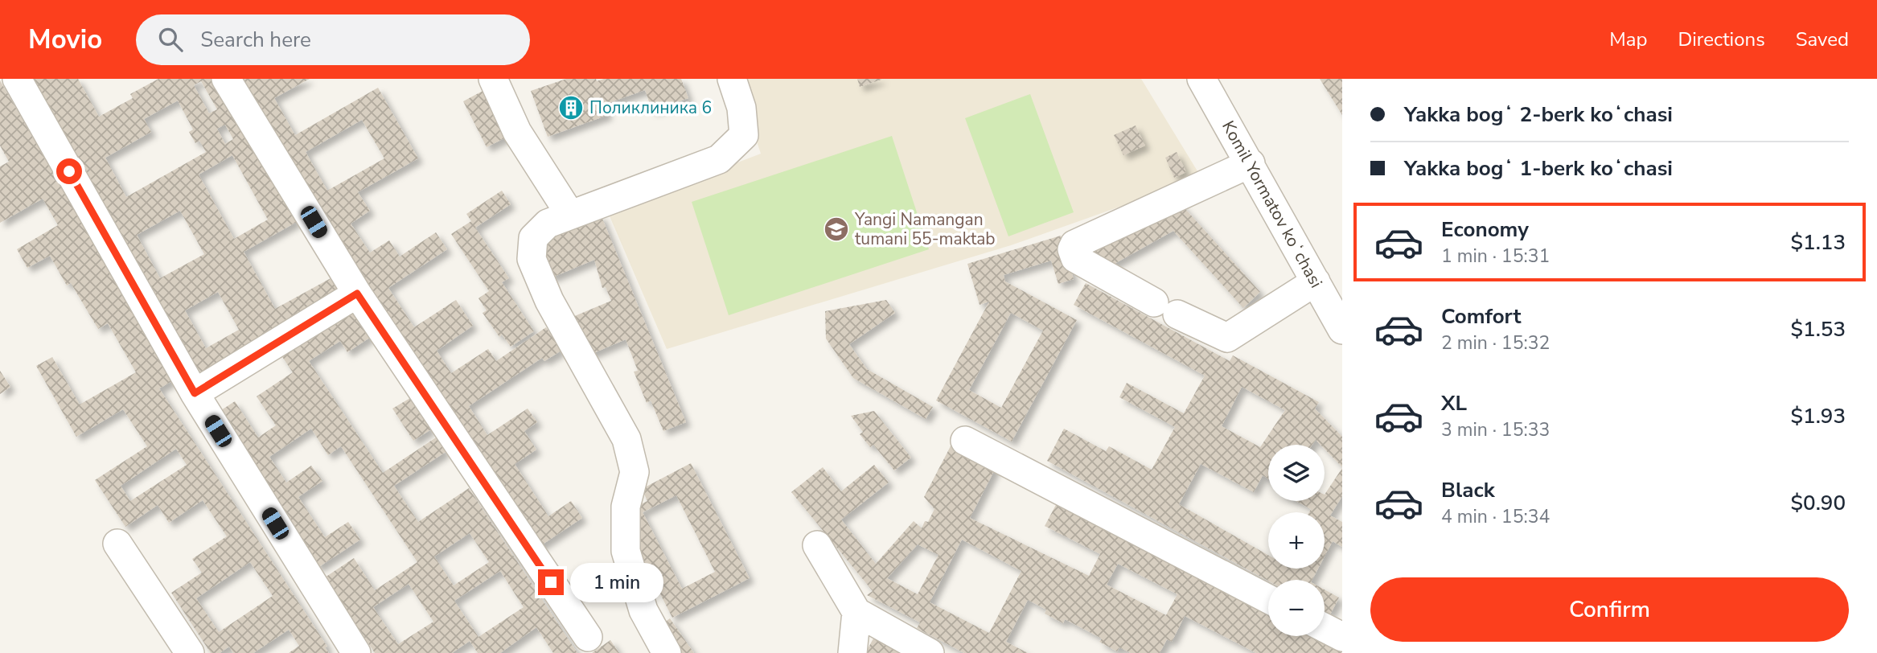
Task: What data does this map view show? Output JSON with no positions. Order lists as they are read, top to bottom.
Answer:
{
  "streets": {
    "street": ["Komil Yormatov koʻchasi"]
  },
  "places": {
    "building": ["Поликлиника 6"],
    "school or university": ["Yangi Namangan tumani 55-maktab"]
  },
  "page": {
    "header": "Movio",
    "search": "Search here",
    "nav": ["Map", "Directions", "Saved"],
    "banner": ["Yakka bogʻ 2-berk koʻchasi", "Yakka bogʻ 1-berk koʻchasi"],
    "list": [
      {
        "name": "Economy",
        "note": "1 min · 15:31",
        "value": "$1.13"
      },
      {
        "name": "Comfort",
        "note": "2 min · 15:32",
        "value": "$1.53"
      },
      {
        "name": "XL",
        "note": "3 min · 15:33",
        "value": "$1.93"
      },
      {
        "name": "Black",
        "note": "4 min · 15:34",
        "value": "$0.90"
      }
    ],
    "map_buttons": ["+", "−"],
    "bubble": "1 min",
    "buttons": "Confirm"
  }
}
